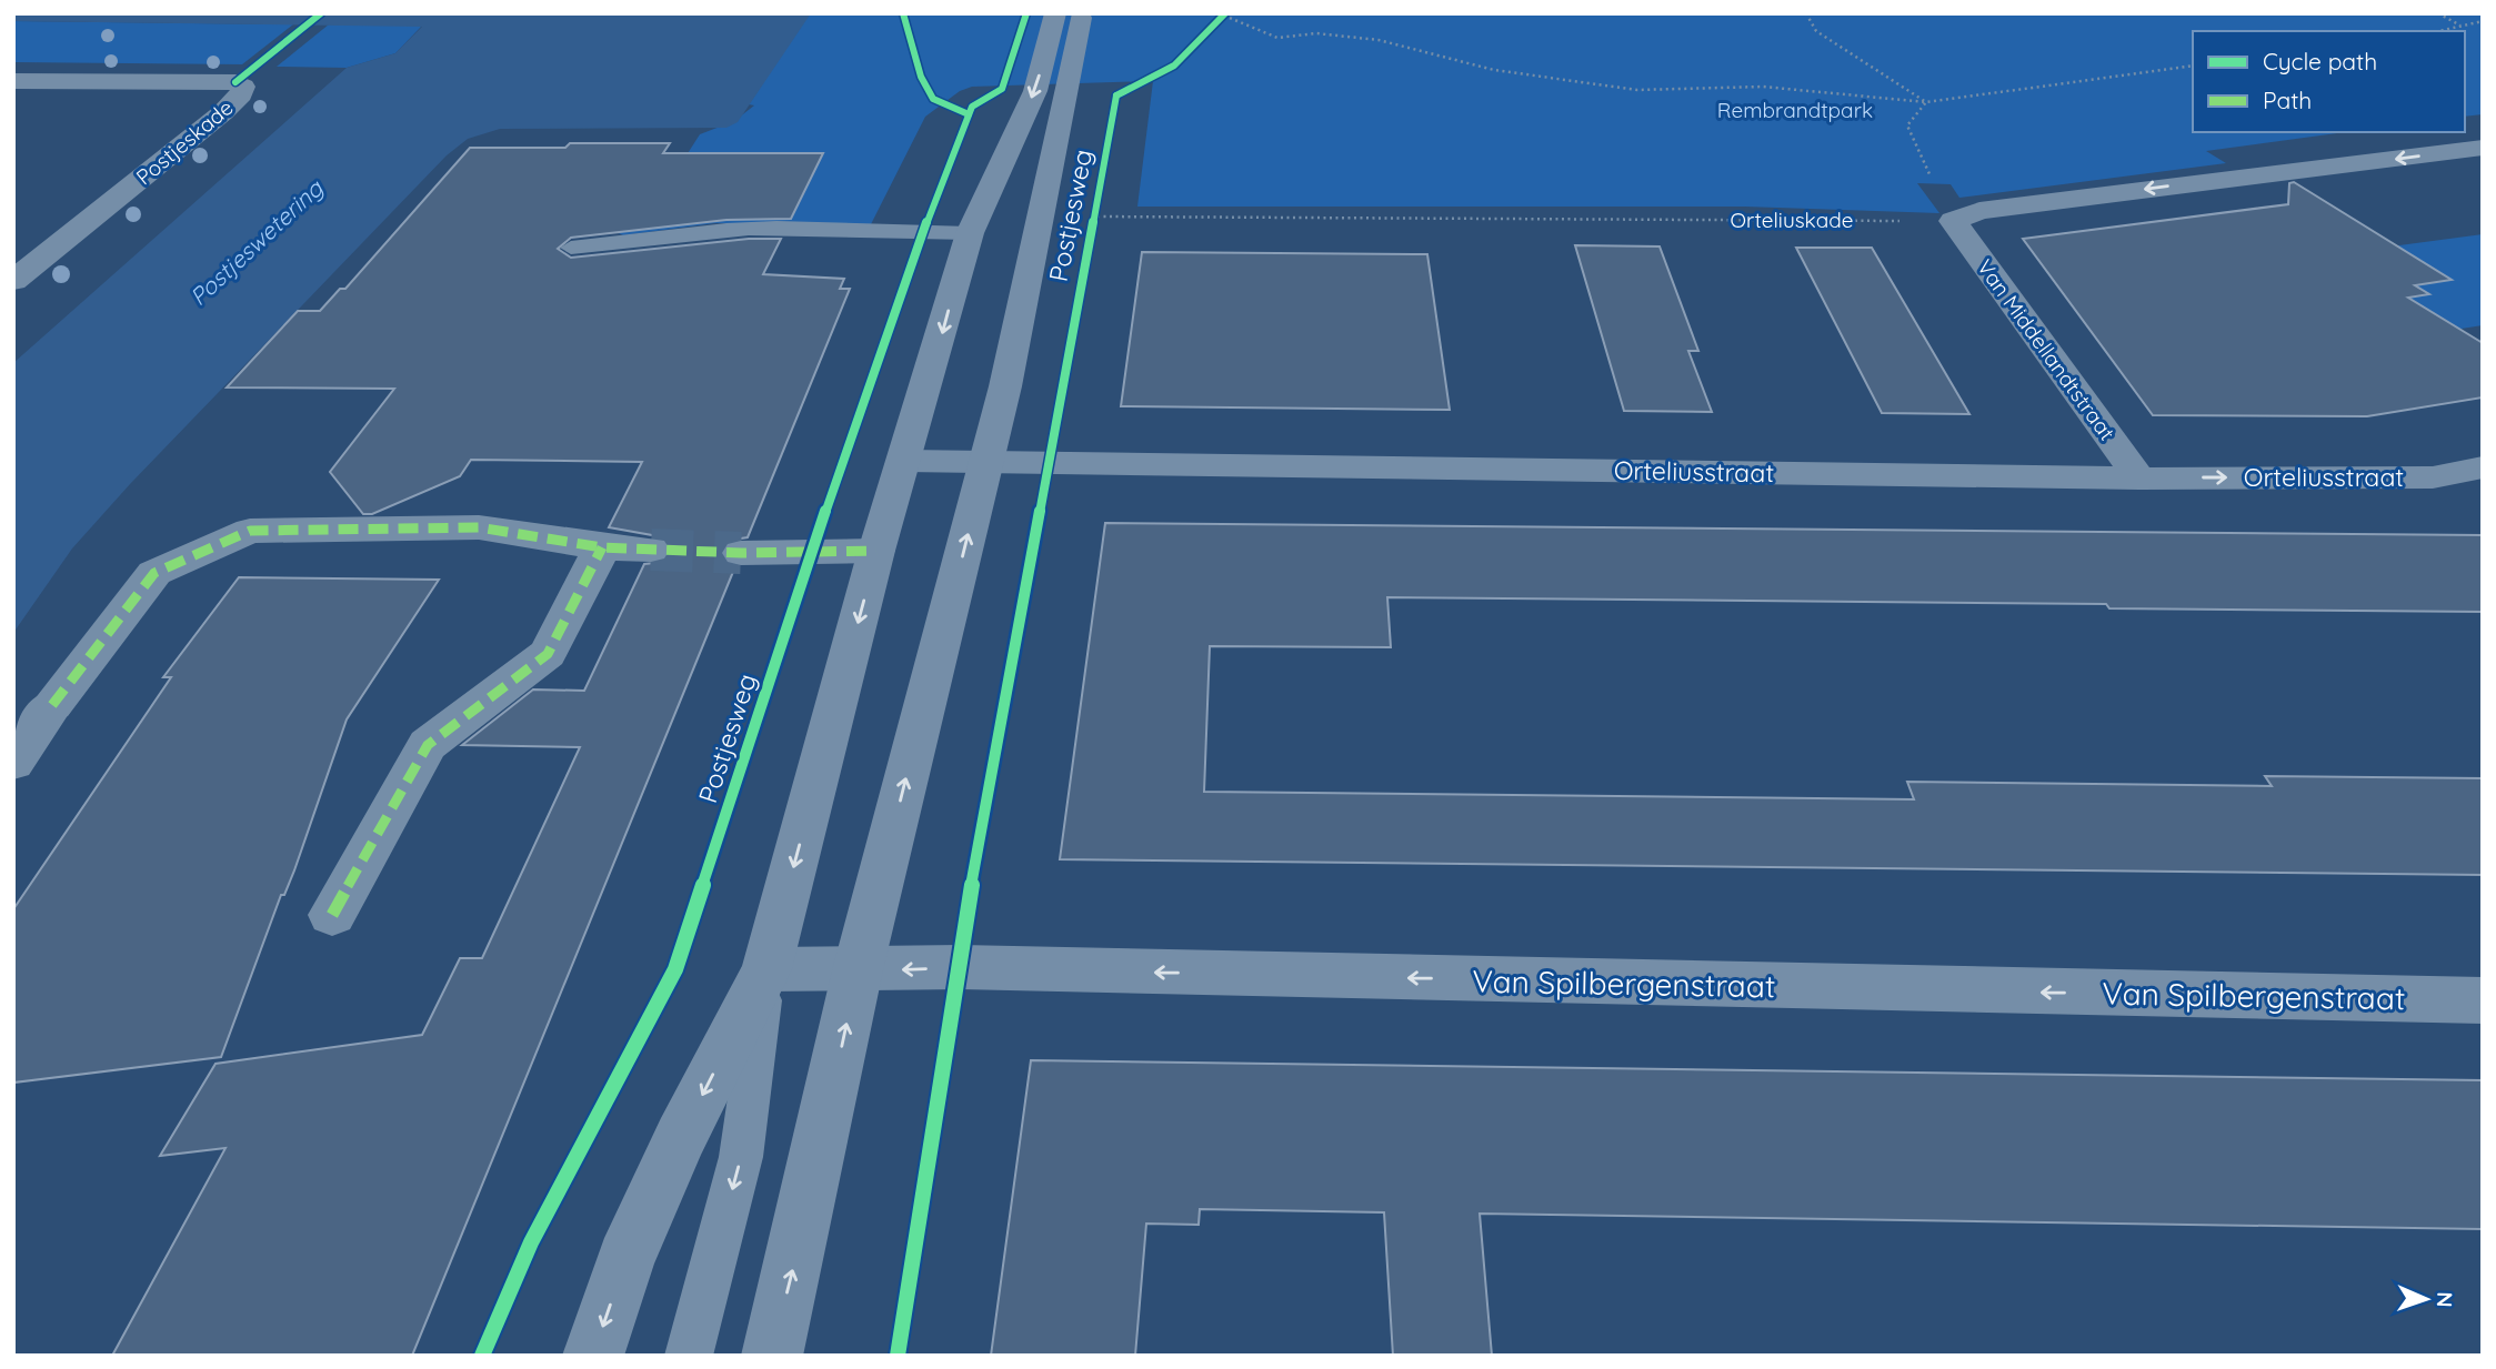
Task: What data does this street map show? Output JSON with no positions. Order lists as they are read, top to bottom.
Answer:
{
  "streets": {
    "street": [
      "Postjeskade",
      "Postjesweg",
      "Van Middellandtstraat",
      "Orteliusstraat",
      "Van Spilbergenstraat"
    ],
    "path": ["Orteliuskade"]
  },
  "crossings": [
    ["Postjesweg", "Orteliuskade"],
    ["Postjesweg", "Orteliusstraat"],
    ["Postjesweg", "Van Spilbergenstraat"],
    ["Orteliuskade", "Van Middellandtstraat"],
    ["Van Middellandtstraat", "Orteliusstraat"]
  ],
  "one_way": ["Van Spilbergenstraat"],
  "water": ["Postjeswetering"],
  "parks": ["Rembrandtpark"],
  "legend": ["Cycle path", "Path"],
  "north": "right"
}
